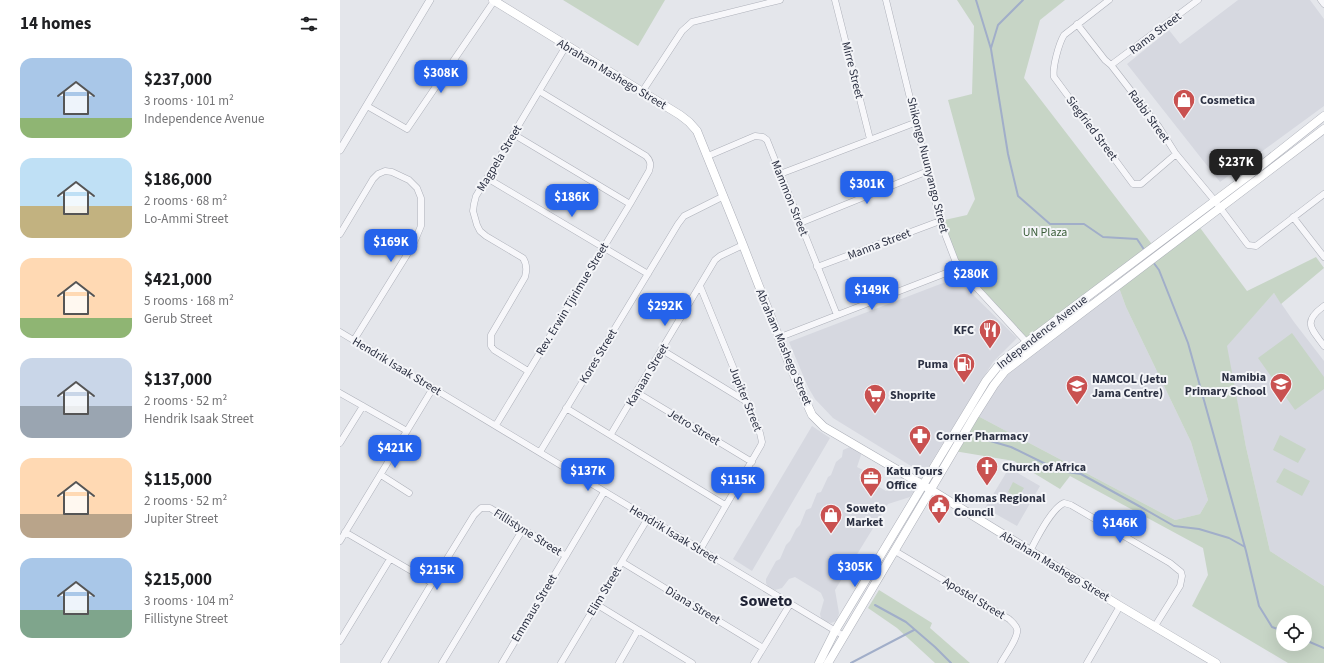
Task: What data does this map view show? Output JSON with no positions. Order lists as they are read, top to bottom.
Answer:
{
  "streets": {
    "main road": ["Abraham Mashego Street", "Independence Avenue"],
    "street": [
      "Rama Street",
      "Mirre Street",
      "Rabbi Street",
      "Siegfried Street",
      "Magpela Street",
      "Shikongo Nuunyango Street",
      "Mammon Street",
      "Manna Street",
      "Rev. Erwin Tjirimue Street",
      "Kores Street",
      "Hendrik Isaak Street",
      "Kanaan Street",
      "Jupiter Street",
      "Jetro Street",
      "Fillistyne Street",
      "Elim Street",
      "Apostel Street",
      "Diana Street",
      "Emmaus Street"
    ]
  },
  "crossings": [
    ["Rama Street", "Rabbi Street"],
    ["Abraham Mashego Street", "Magpela Street"],
    ["Abraham Mashego Street", "Mammon Street"],
    ["Abraham Mashego Street", "Independence Avenue"],
    ["Abraham Mashego Street", "Kores Street"],
    ["Abraham Mashego Street", "Kanaan Street"],
    ["Rabbi Street", "Siegfried Street"],
    ["Rabbi Street", "Independence Avenue"],
    ["Magpela Street", "Rev. Erwin Tjirimue Street"],
    ["Shikongo Nuunyango Street", "Manna Street"],
    ["Shikongo Nuunyango Street", "Independence Avenue"],
    ["Mammon Street", "Manna Street"],
    ["Rev. Erwin Tjirimue Street", "Hendrik Isaak Street"],
    ["Independence Avenue", "Hendrik Isaak Street"],
    ["Independence Avenue", "Apostel Street"],
    ["Kores Street", "Hendrik Isaak Street"],
    ["Hendrik Isaak Street", "Jupiter Street"],
    ["Hendrik Isaak Street", "Elim Street"],
    ["Hendrik Isaak Street", "Emmaus Street"],
    ["Kanaan Street", "Jupiter Street"],
    ["Kanaan Street", "Jetro Street"],
    ["Jupiter Street", "Jetro Street"],
    ["Fillistyne Street", "Emmaus Street"],
    ["Elim Street", "Diana Street"]
  ],
  "districts": ["Soweto"],
  "parks": ["UN Plaza"],
  "places": {
    "shop": ["Cosmetica", "Soweto Market"],
    "restaurant": ["KFC"],
    "fuel station": ["Puma"],
    "school or university": ["Namibia Primary School", "NAMCOL (Jetu Jama Centre)"],
    "supermarket": ["Shoprite"],
    "pharmacy": ["Corner Pharmacy"],
    "church": ["Church of Africa"],
    "office": ["Katu Tours Office"],
    "public building": ["Khomas Regional Council"]
  },
  "page": {
    "heading": "14 homes",
    "list": [
      {
        "name": "$237,000",
        "note": "3 rooms · 101 m² · Independence Avenue"
      },
      {
        "name": "$186,000",
        "note": "2 rooms · 68 m² · Lo-Ammi Street"
      },
      {
        "name": "$421,000",
        "note": "5 rooms · 168 m² · Gerub Street"
      },
      {
        "name": "$137,000",
        "note": "2 rooms · 52 m² · Hendrik Isaak Street"
      },
      {
        "name": "$115,000",
        "note": "2 rooms · 52 m² · Jupiter Street"
      },
      {
        "name": "$215,000",
        "note": "3 rooms · 104 m² · Fillistyne Street"
      }
    ],
    "price": [
      "$308K",
      "$237K",
      "$301K",
      "$186K",
      "$169K",
      "$280K",
      "$149K",
      "$292K",
      "$421K",
      "$137K",
      "$115K",
      "$146K",
      "$305K",
      "$215K"
    ]
  }
}
